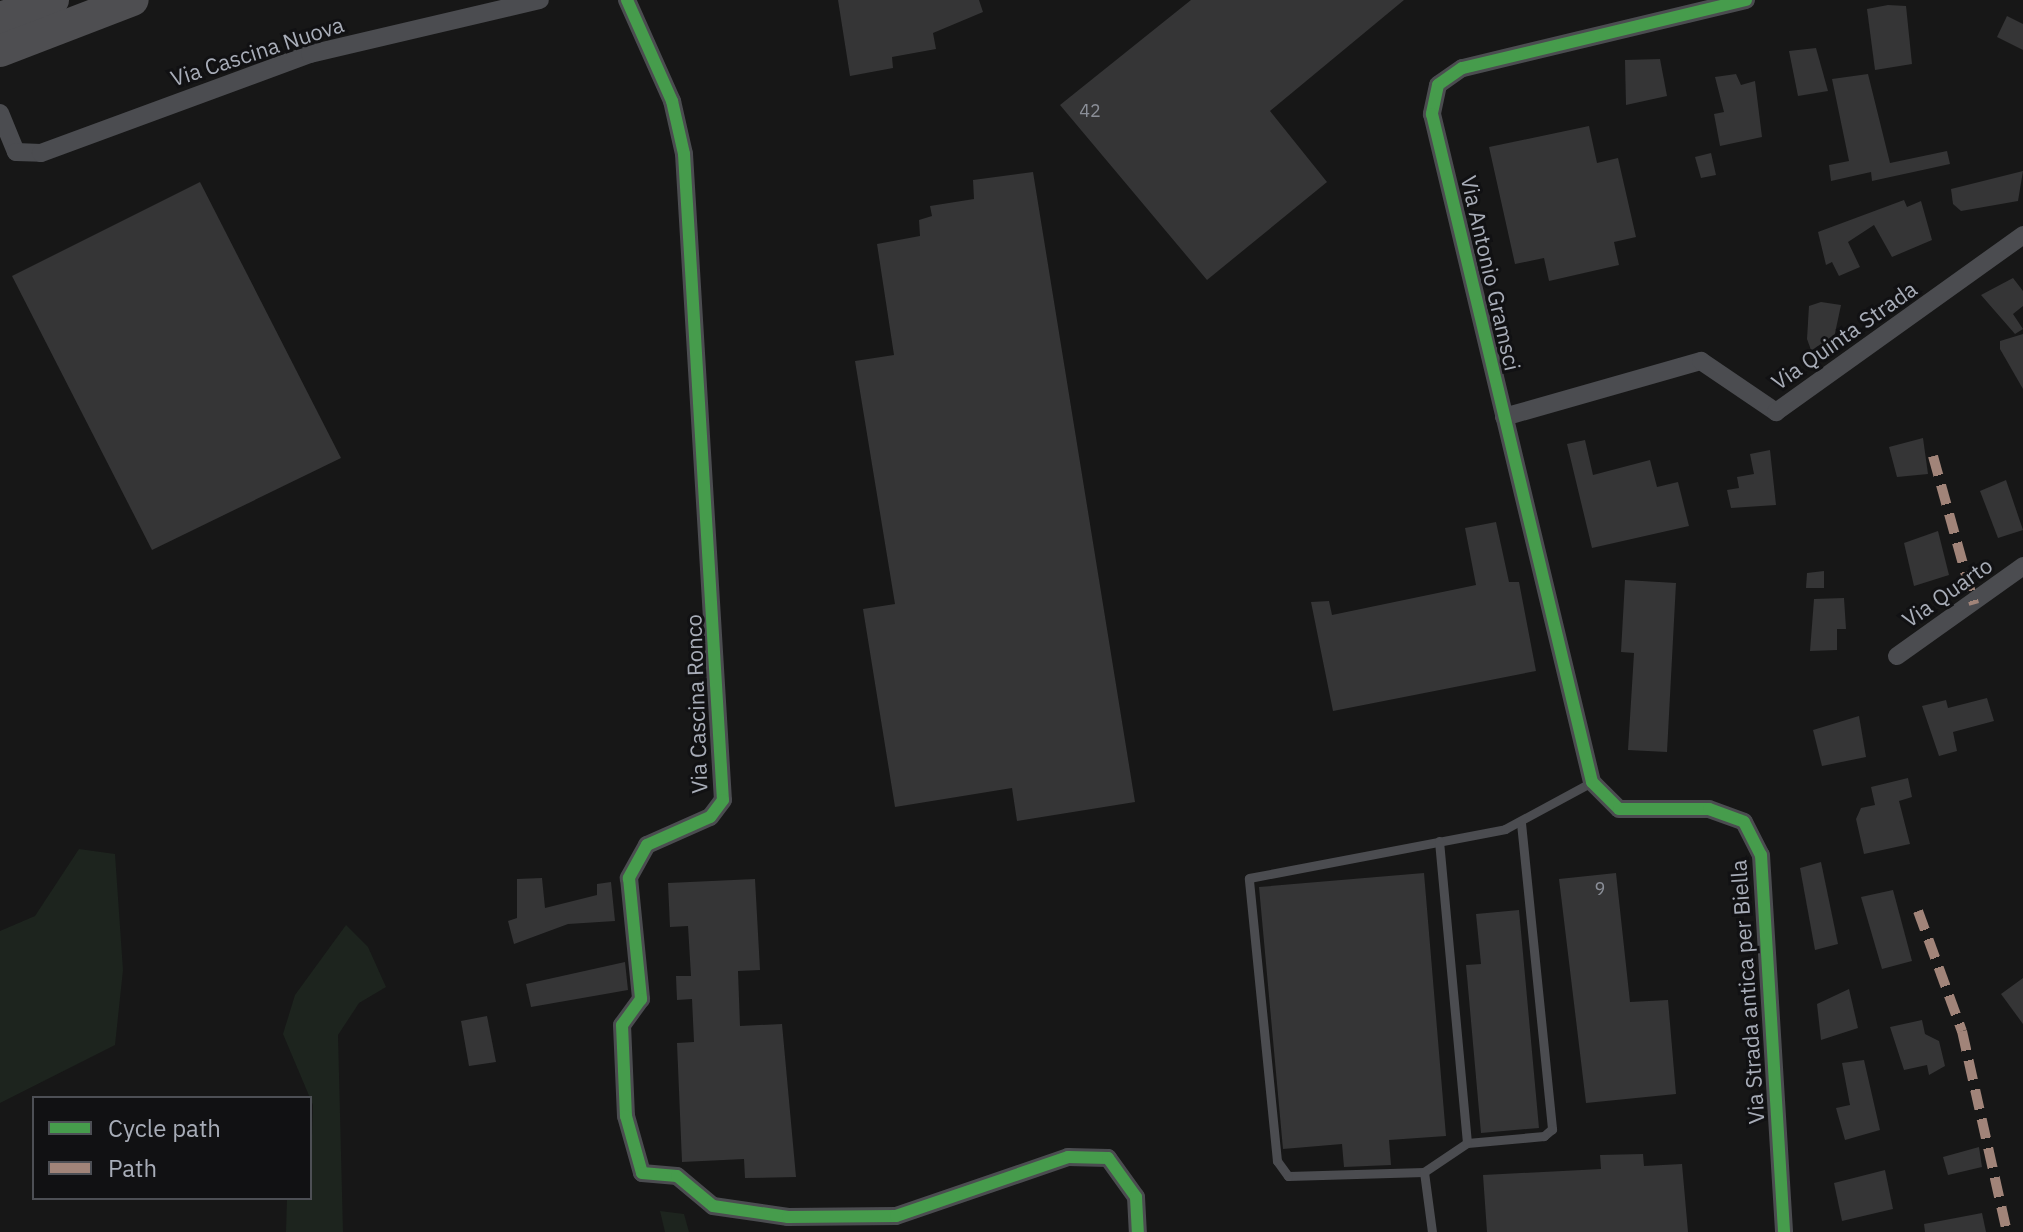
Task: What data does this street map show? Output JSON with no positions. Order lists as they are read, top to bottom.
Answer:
{
  "streets": {
    "street": [
      "Via Cascina Nuova",
      "Via Antonio Gramsci",
      "Via Quinta Strada",
      "Via Quarto",
      "Via Cascina Ronco",
      "Via Strada antica per Biella"
    ]
  },
  "crossings": [
    ["Via Antonio Gramsci", "Via Quinta Strada"],
    ["Via Antonio Gramsci", "Via Strada antica per Biella"]
  ],
  "house_numbers": ["42", "9"],
  "legend": ["Cycle path", "Path"]
}
